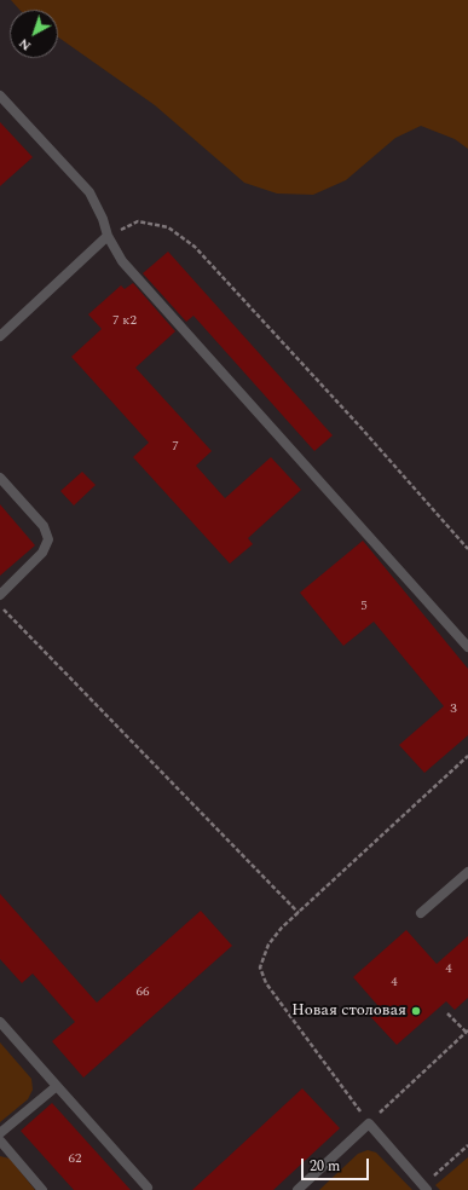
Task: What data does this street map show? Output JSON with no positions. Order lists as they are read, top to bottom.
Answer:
{
  "places": ["Новая столовая"],
  "house_numbers": [
    "7 к2",
    "7",
    "5",
    "3",
    "4",
    "4",
    "66",
    "62"
  ],
  "scale_bar": "20 m",
  "north": "bottom left"
}
